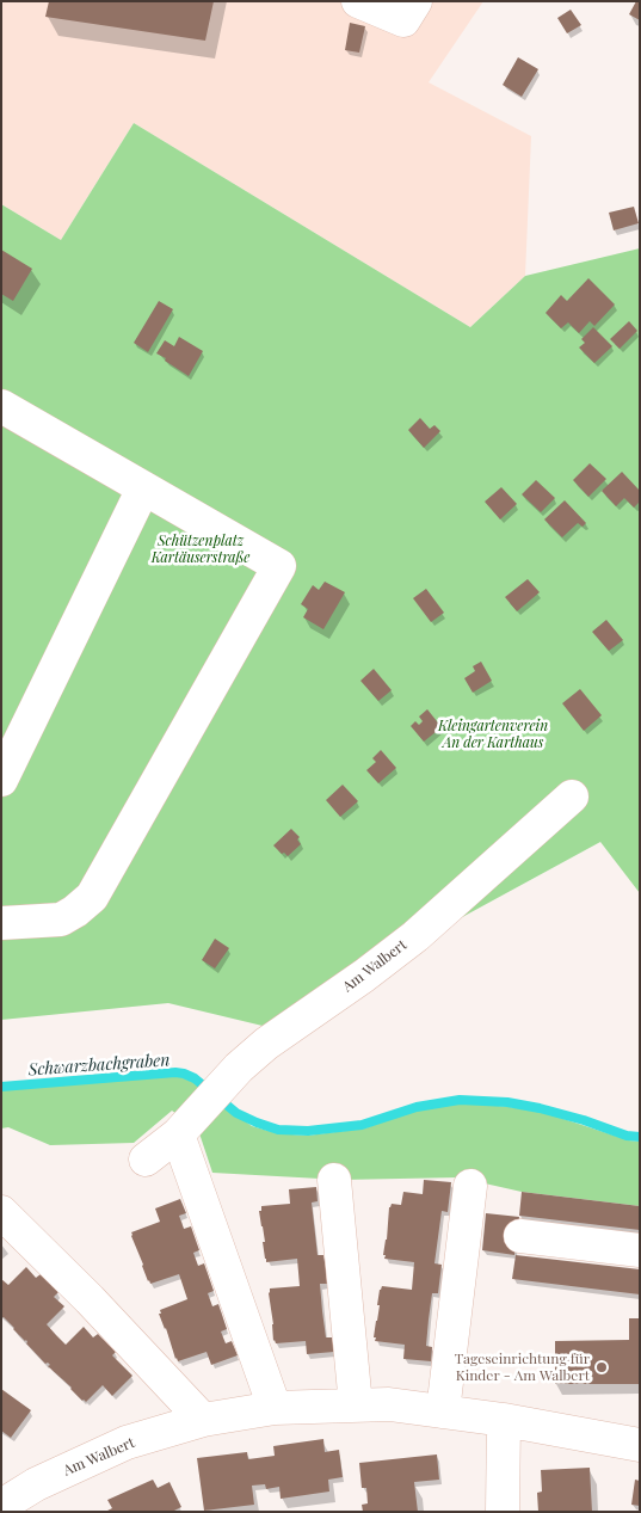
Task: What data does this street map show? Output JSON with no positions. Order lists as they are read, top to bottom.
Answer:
{
  "streets": {
    "street": ["Am Walbert"]
  },
  "water": ["Schwarzbachgraben"],
  "parks": ["Schützenplatz Kartäuserstraße", "Kleingartenverein An der Karthaus"],
  "places": ["Tageseinrichtung für Kinder - Am Walbert"]
}
